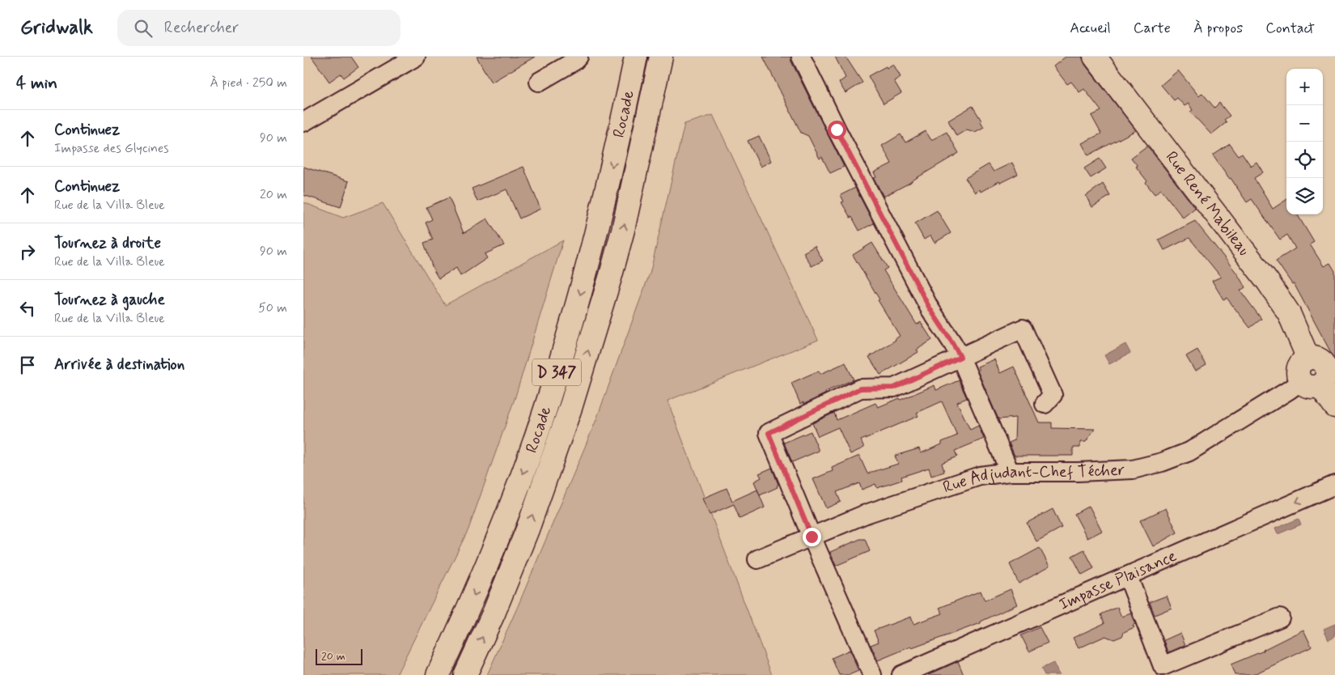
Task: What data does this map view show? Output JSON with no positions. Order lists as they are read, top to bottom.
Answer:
{
  "streets": {
    "main road": ["Rocade", "Rue René Mabileau", "D 347"],
    "street": ["Rue Adjudant-Chef Técher", "Impasse Plaisance"]
  },
  "crossings": [
    ["Rue René Mabileau", "Rue Adjudant-Chef Técher"]
  ],
  "one_way": ["Impasse Plaisance"],
  "scale_bar": "20 m",
  "page": {
    "header": "Gridwalk",
    "search": "Rechercher",
    "nav": [
      "Accueil",
      "Carte",
      "À propos",
      "Contact"
    ],
    "heading": ["4 min", "À pied · 250 m"],
    "map_buttons": ["+", "−"],
    "list": [
      ["Continuez", "Impasse des Glycines", "90 m"],
      ["Continuez", "Rue de la Villa Bleue", "20 m"],
      ["Tournez à droite", "Rue de la Villa Bleue", "90 m"],
      ["Tournez à gauche", "Rue de la Villa Bleue", "50 m"],
      "Arrivée à destination"
    ],
    "scale": "20 m"
  }
}
